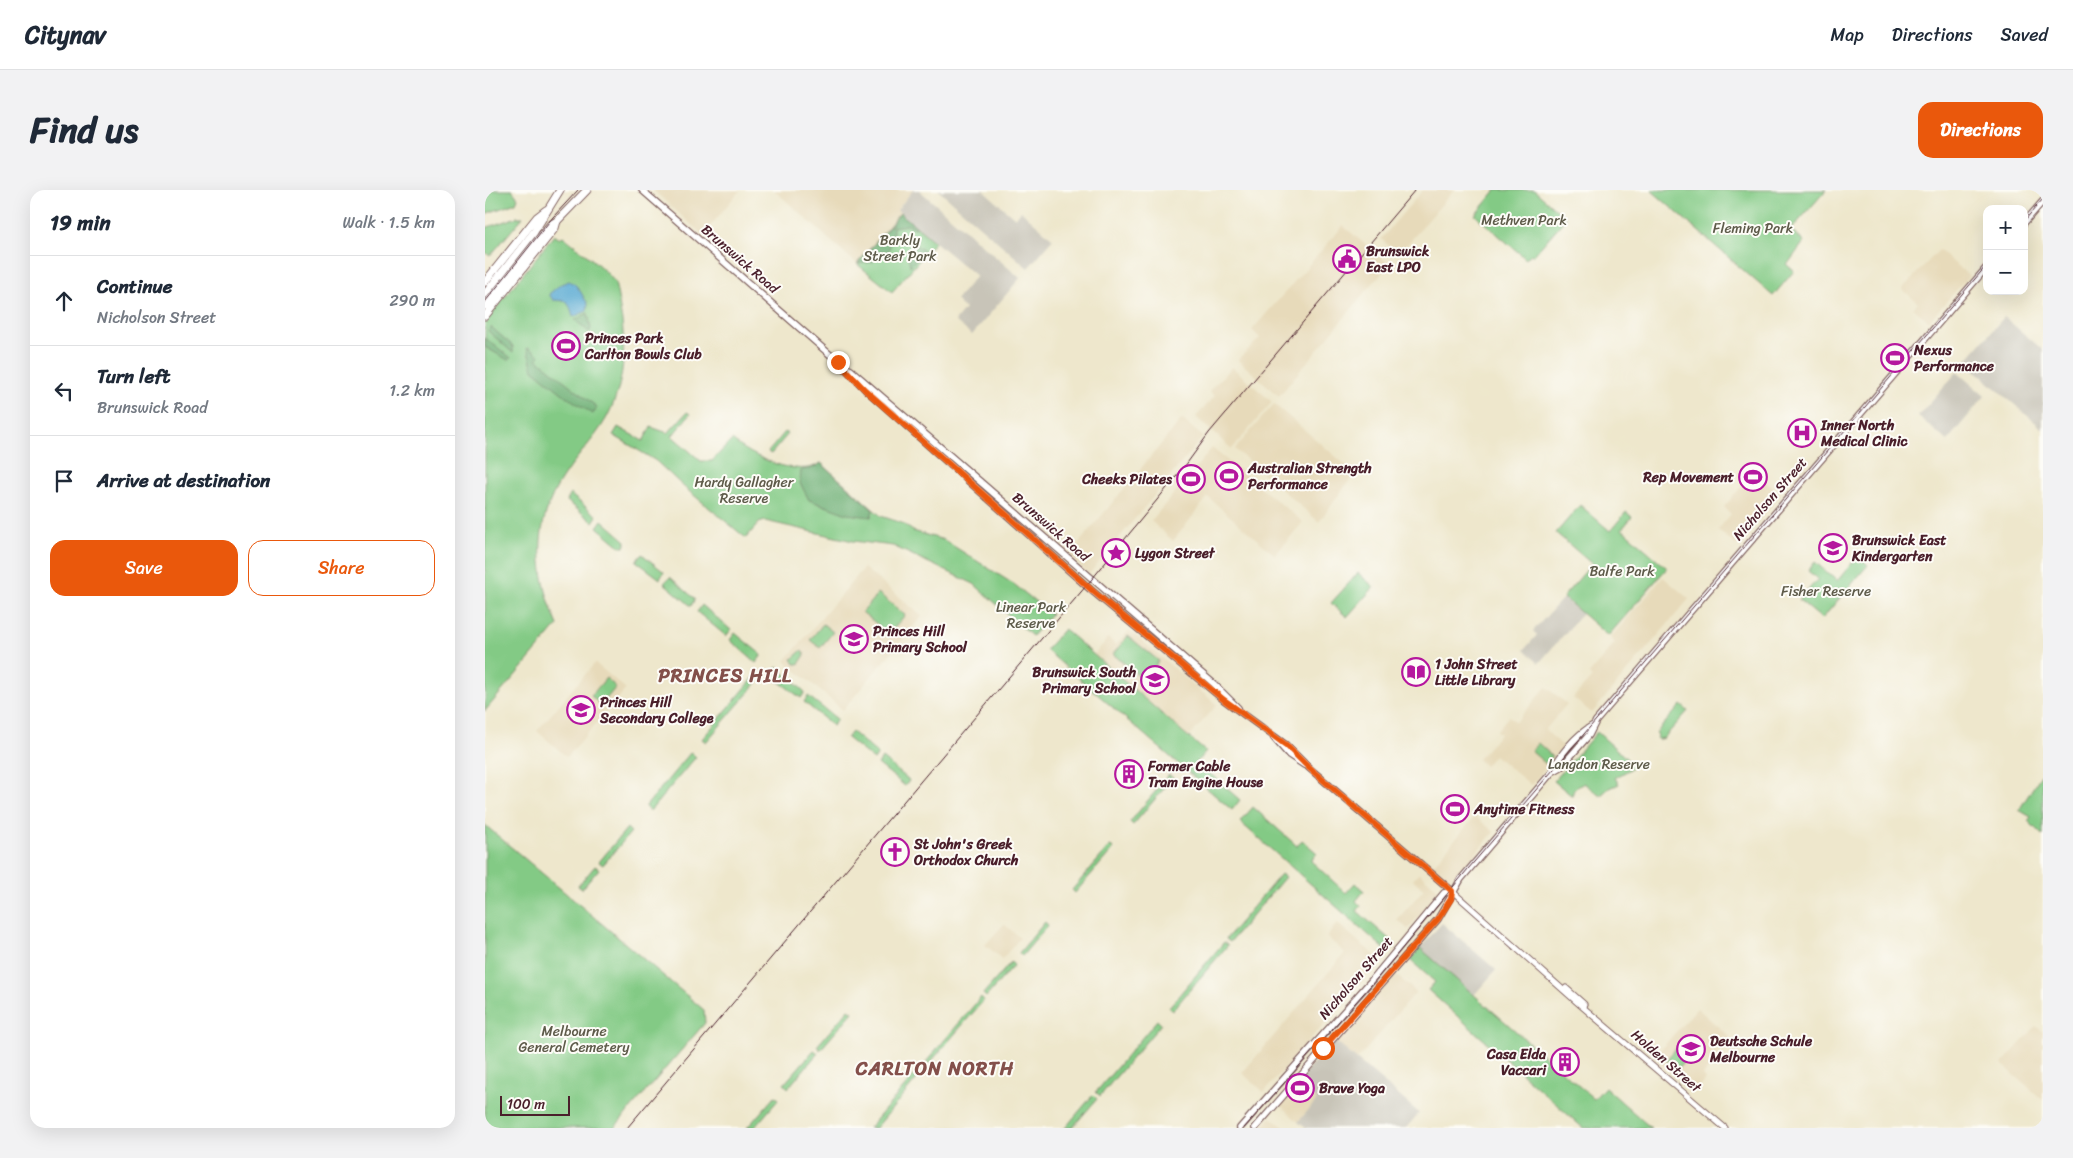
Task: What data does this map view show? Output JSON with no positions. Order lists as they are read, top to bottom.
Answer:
{
  "streets": {
    "main road": ["Brunswick Road", "Nicholson Street", "Holden Street"]
  },
  "crossings": [
    ["Brunswick Road", "Nicholson Street"],
    ["Brunswick Road", "Holden Street"],
    ["Nicholson Street", "Holden Street"]
  ],
  "districts": ["PRINCES HILL", "CARLTON NORTH"],
  "parks": [
    "Methven Park",
    "Fleming Park",
    "Barkly Street Park",
    "Hardy Gallagher Reserve",
    "Balfe Park",
    "Fisher Reserve",
    "Linear Park Reserve",
    "Langdon Reserve",
    "Melbourne General Cemetery"
  ],
  "places": {
    "public building": ["Brunswick East LPO"],
    "sports": [
      "Princes Park Carlton Bowls Club",
      "Nexus Performance",
      "Australian Strength Performance",
      "Rep Movement",
      "Cheeks Pilates",
      "Anytime Fitness",
      "Brave Yoga"
    ],
    "hospital": ["Inner North Medical Clinic"],
    "school or university": [
      "Brunswick East Kindergarten",
      "Princes Hill Primary School",
      "Brunswick South Primary School",
      "Princes Hill Secondary College",
      "Deutsche Schule Melbourne"
    ],
    "place": ["Lygon Street"],
    "library": ["1 John Street Little Library"],
    "building": ["Former Cable Tram Engine House", "Casa Elda Vaccari"],
    "church": ["St John's Greek Orthodox Church"]
  },
  "scale_bar": "100 m",
  "page": {
    "header": "Citynav",
    "nav": ["Map", "Directions", "Saved"],
    "title": "Find us",
    "buttons": [
      "Directions",
      ["Save", "Share"]
    ],
    "heading": ["19 min", "Walk · 1.5 km"],
    "map_buttons": ["+", "−"],
    "list": [
      ["Continue", "Nicholson Street", "290 m"],
      ["Turn left", "Brunswick Road", "1.2 km"],
      "Arrive at destination"
    ],
    "scale": "100 m"
  }
}
